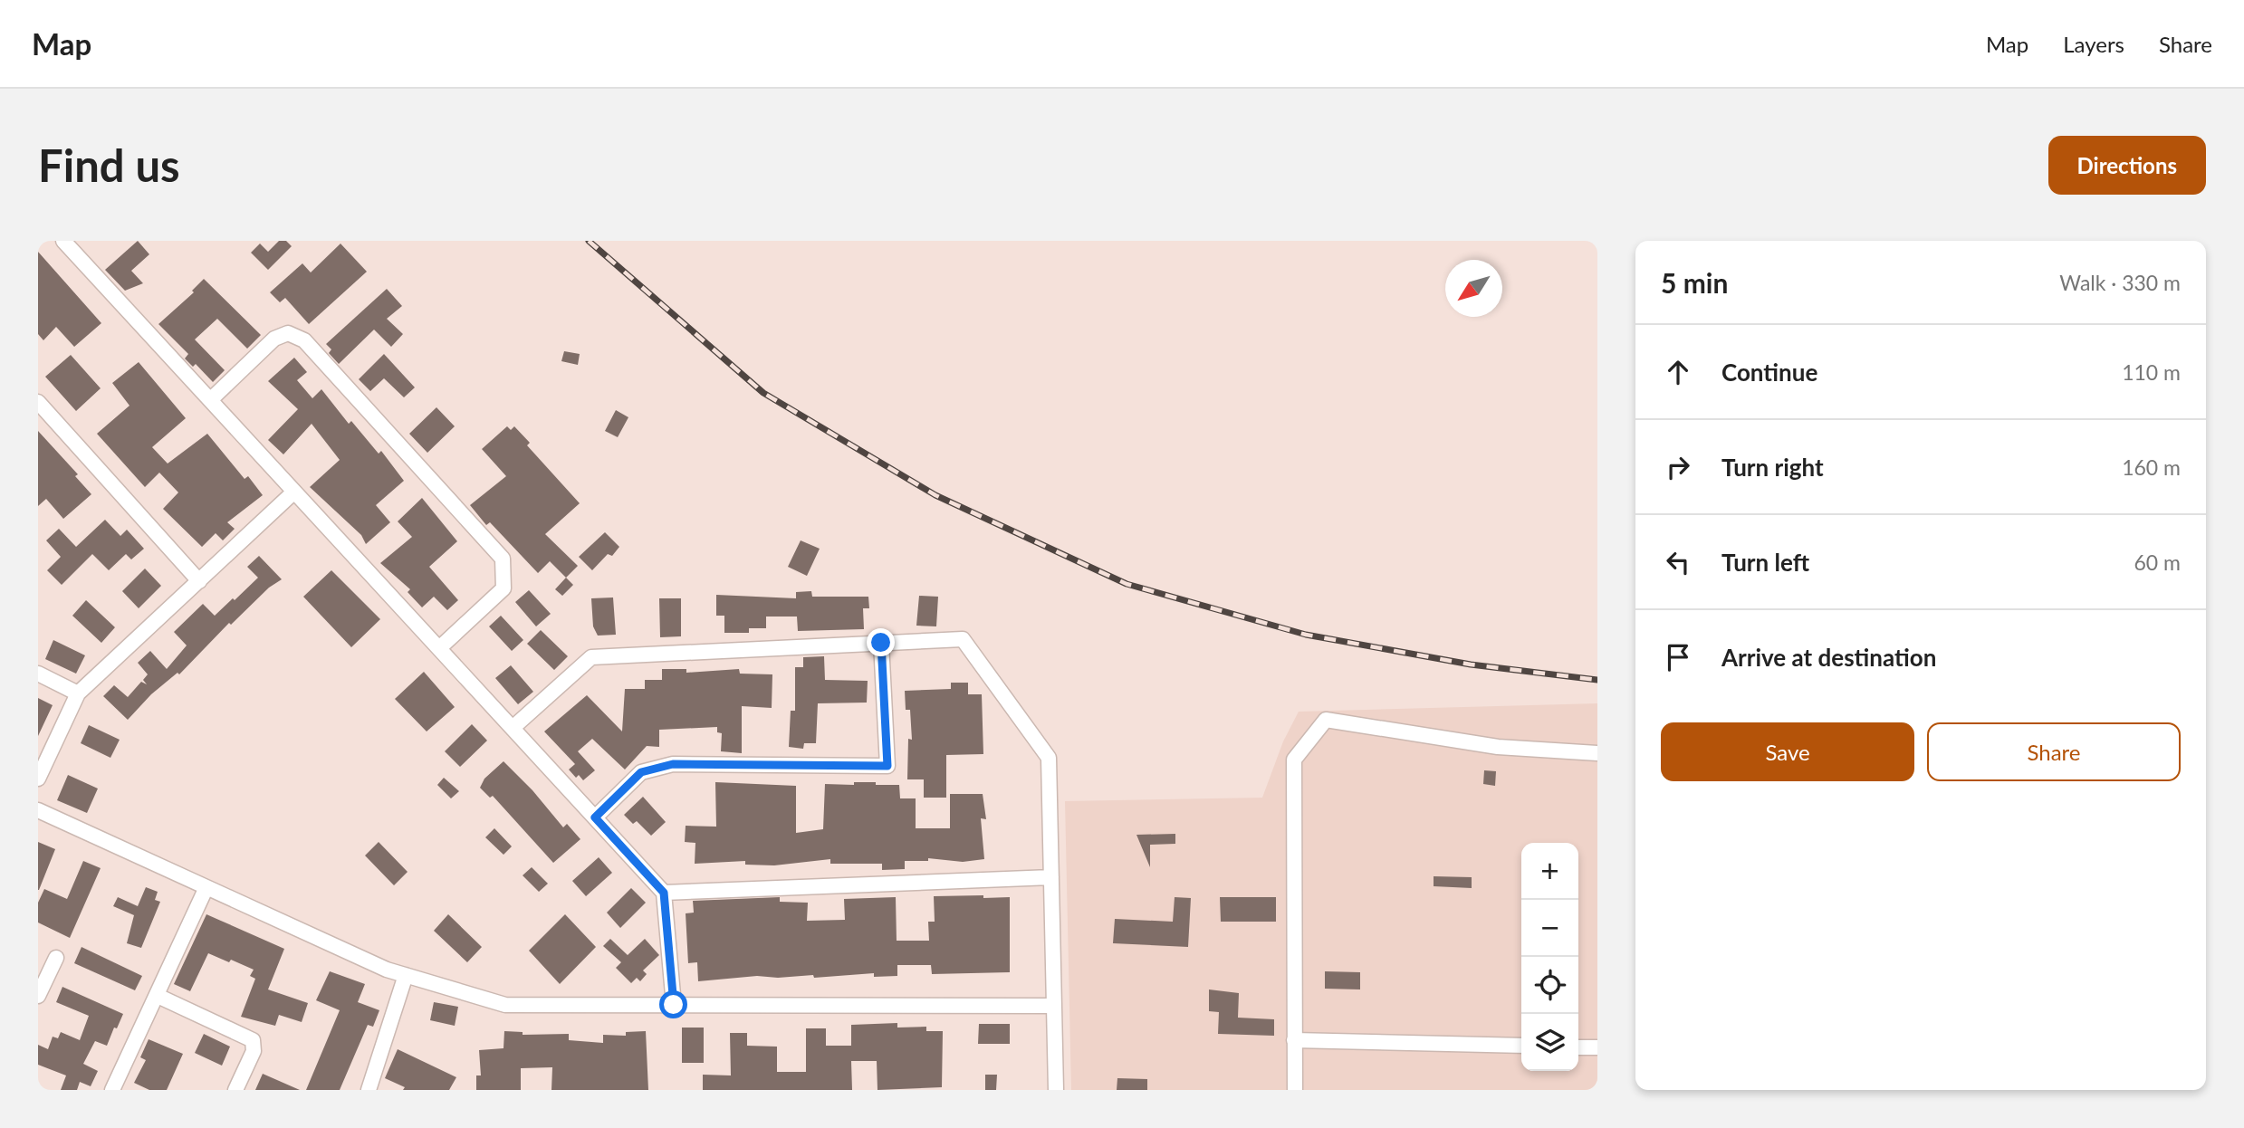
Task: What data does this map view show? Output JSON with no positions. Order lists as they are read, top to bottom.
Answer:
{
  "north": "bottom left",
  "page": {
    "header": "Map",
    "nav": ["Map", "Layers", "Share"],
    "buttons": [
      "Directions",
      ["Save", "Share"]
    ],
    "title": "Find us",
    "heading": ["5 min", "Walk · 330 m"],
    "list": [
      ["Continue", "110 m"],
      ["Turn right", "160 m"],
      ["Turn left", "60 m"],
      "Arrive at destination"
    ],
    "map_buttons": ["+", "−"]
  }
}
